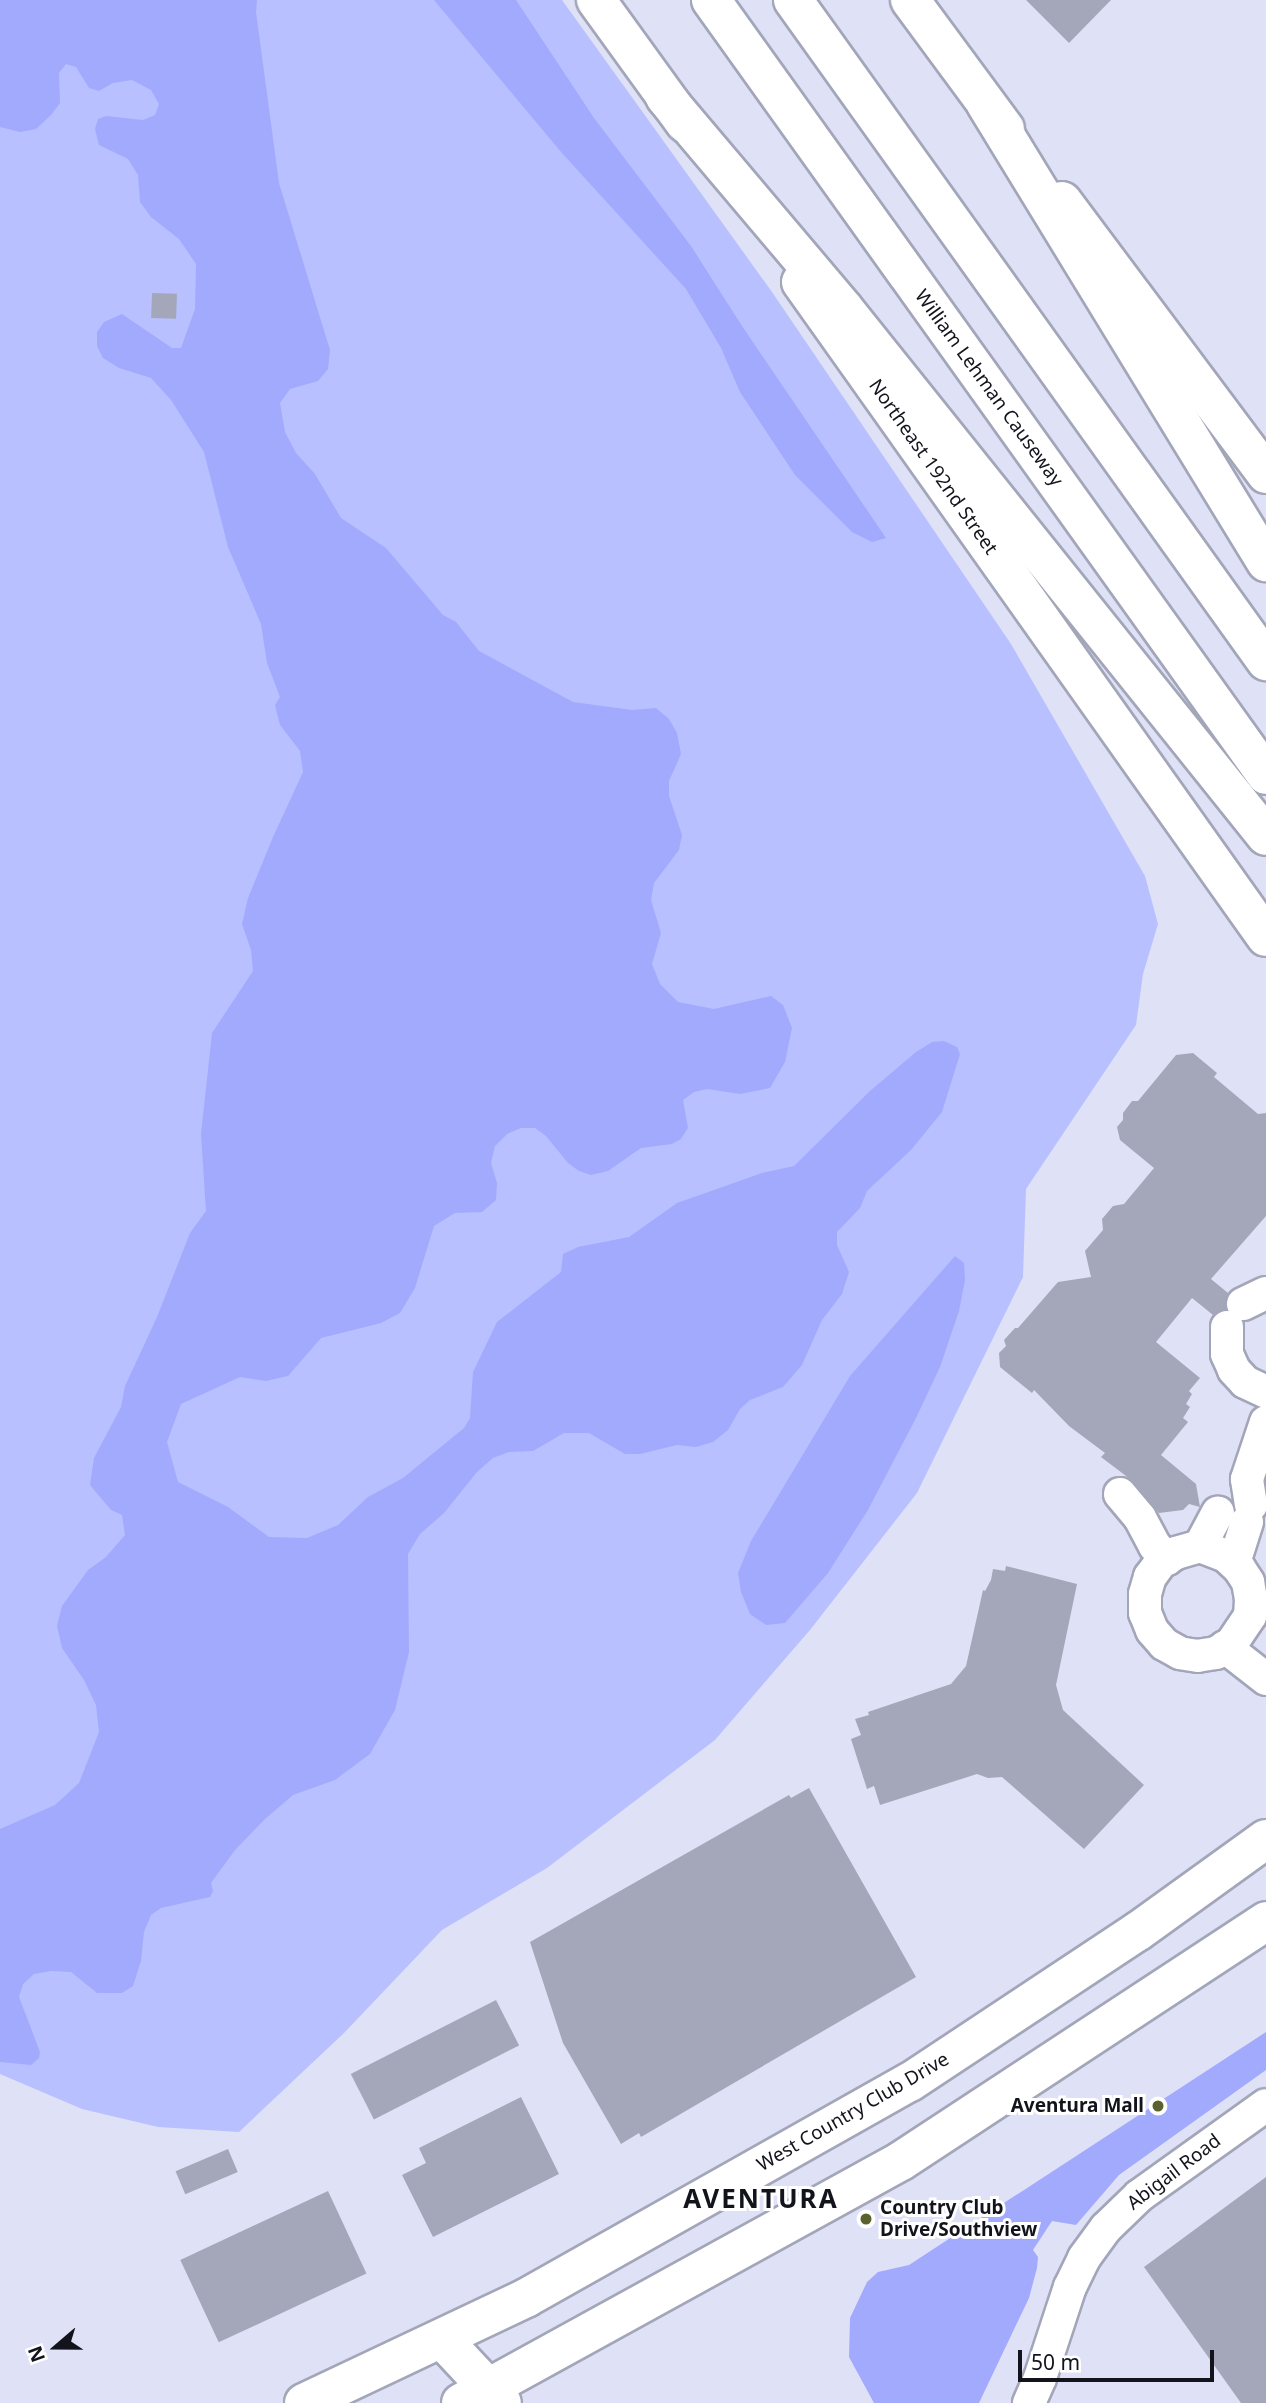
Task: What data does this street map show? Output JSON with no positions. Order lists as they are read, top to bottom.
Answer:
{
  "streets": {
    "main road": ["William Lehman Causeway", "Northeast 192nd Street", "West Country Club Drive"],
    "street": ["Abigail Road"]
  },
  "districts": ["AVENTURA"],
  "places": ["Aventura Mall", "Country Club Drive/Southview"],
  "scale_bar": "50 m",
  "north": "left"
}
